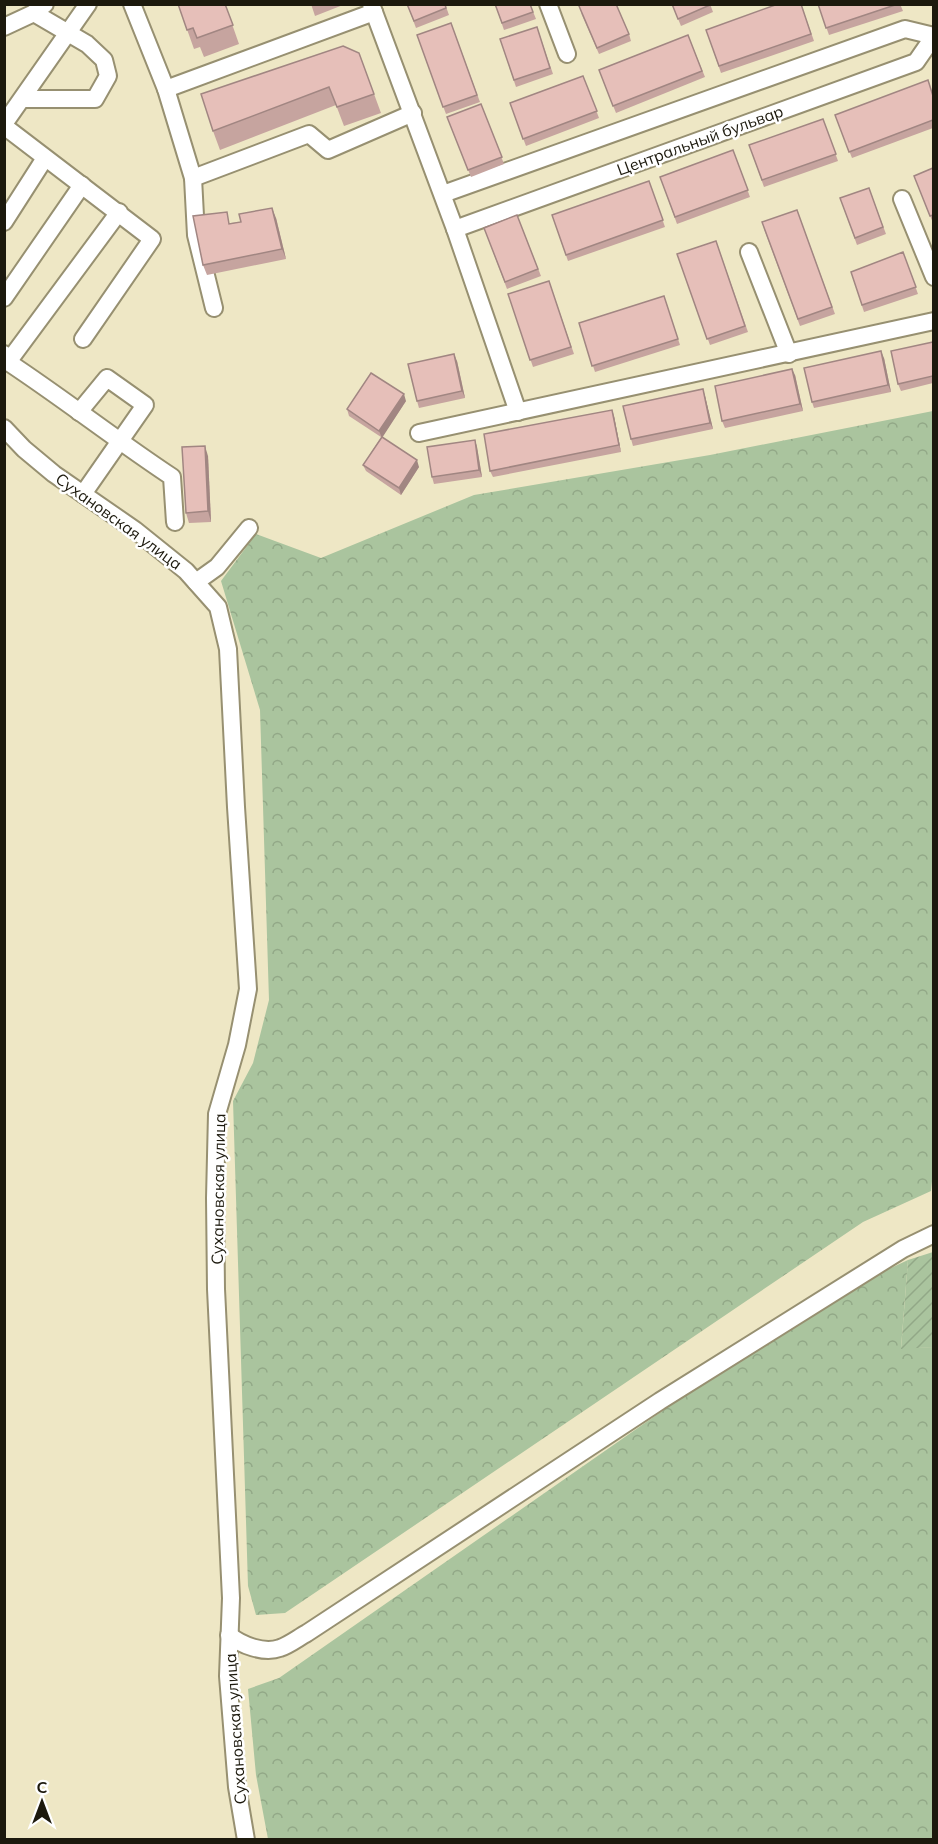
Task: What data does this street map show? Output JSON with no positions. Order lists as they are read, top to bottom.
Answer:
{
  "streets": {
    "street": ["Центральный бульвар", "Сухановская улица"]
  },
  "north": "top"
}
